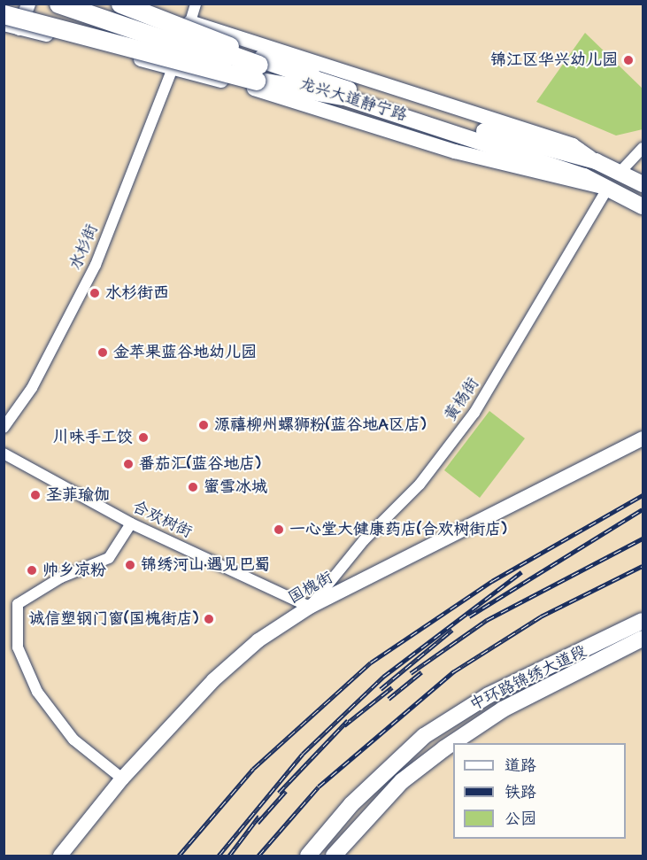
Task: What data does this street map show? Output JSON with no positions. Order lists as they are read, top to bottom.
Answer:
{
  "streets": {
    "main road": ["龙兴大道静宁路", "国槐街", "中环路锦绣大道段"],
    "street": ["水杉街", "黄杨街", "合欢树街"]
  },
  "crossings": [
    ["龙兴大道静宁路", "黄杨街"],
    ["黄杨街", "合欢树街"],
    ["黄杨街", "国槐街"],
    ["合欢树街", "国槐街"]
  ],
  "places": [
    "锦江区华兴幼儿园",
    "水杉街西",
    "金苹果蓝谷地幼儿园",
    "源禧柳州螺狮粉(蓝谷地A区店)",
    "川味手工饺",
    "番茄汇(蓝谷地店)",
    "蜜雪冰城",
    "圣菲瑜伽",
    "一心堂大健康药店(合欢树街店)",
    "锦绣河山·遇见巴蜀",
    "帅乡凉粉",
    "诚信塑钢门窗(国槐街店)"
  ],
  "legend": ["道路", "铁路", "公园"]
}
